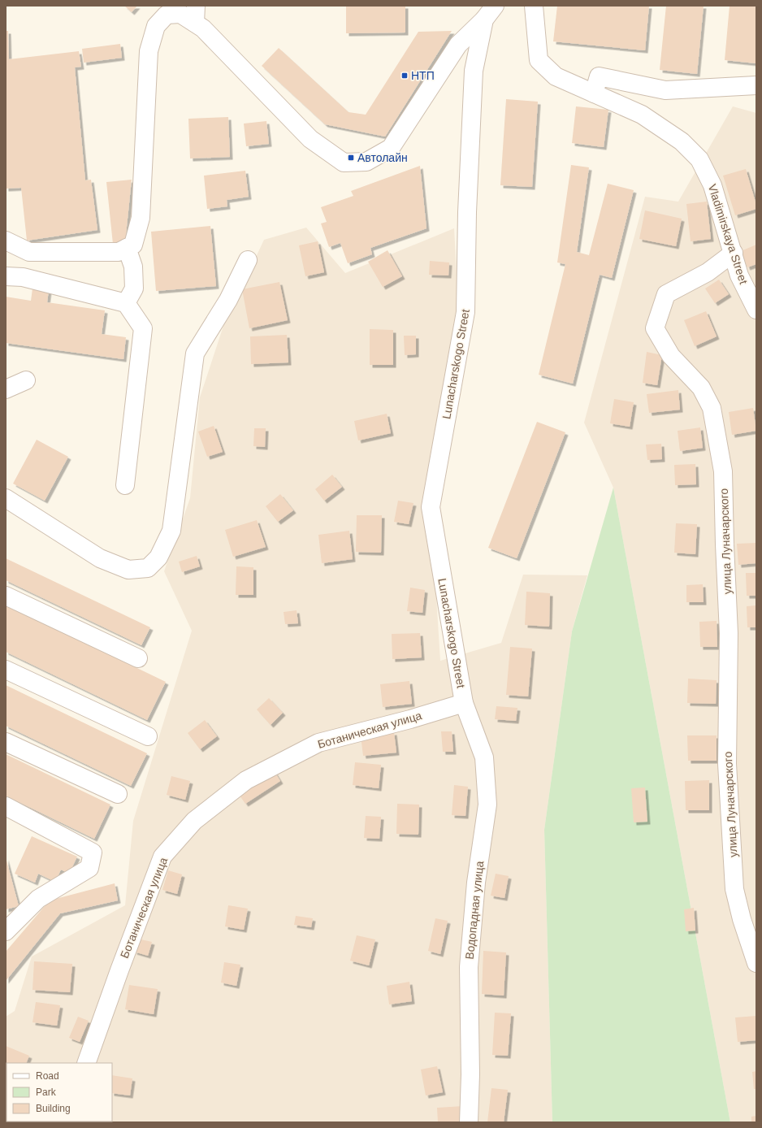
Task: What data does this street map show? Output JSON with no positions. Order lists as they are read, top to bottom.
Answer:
{
  "streets": {
    "street": [
      "Vladimirskaya Street",
      "Lunacharskogo Street",
      "улица Луначарского",
      "Ботаническая улица",
      "Водопадная улица"
    ]
  },
  "crossings": [
    ["Vladimirskaya Street", "улица Луначарского"],
    ["Lunacharskogo Street", "Ботаническая улица"],
    ["Lunacharskogo Street", "Водопадная улица"],
    ["Ботаническая улица", "Водопадная улица"]
  ],
  "places": {
    "transit": ["НТП", "Автолайн"]
  },
  "legend": ["Road", "Park", "Building"]
}
